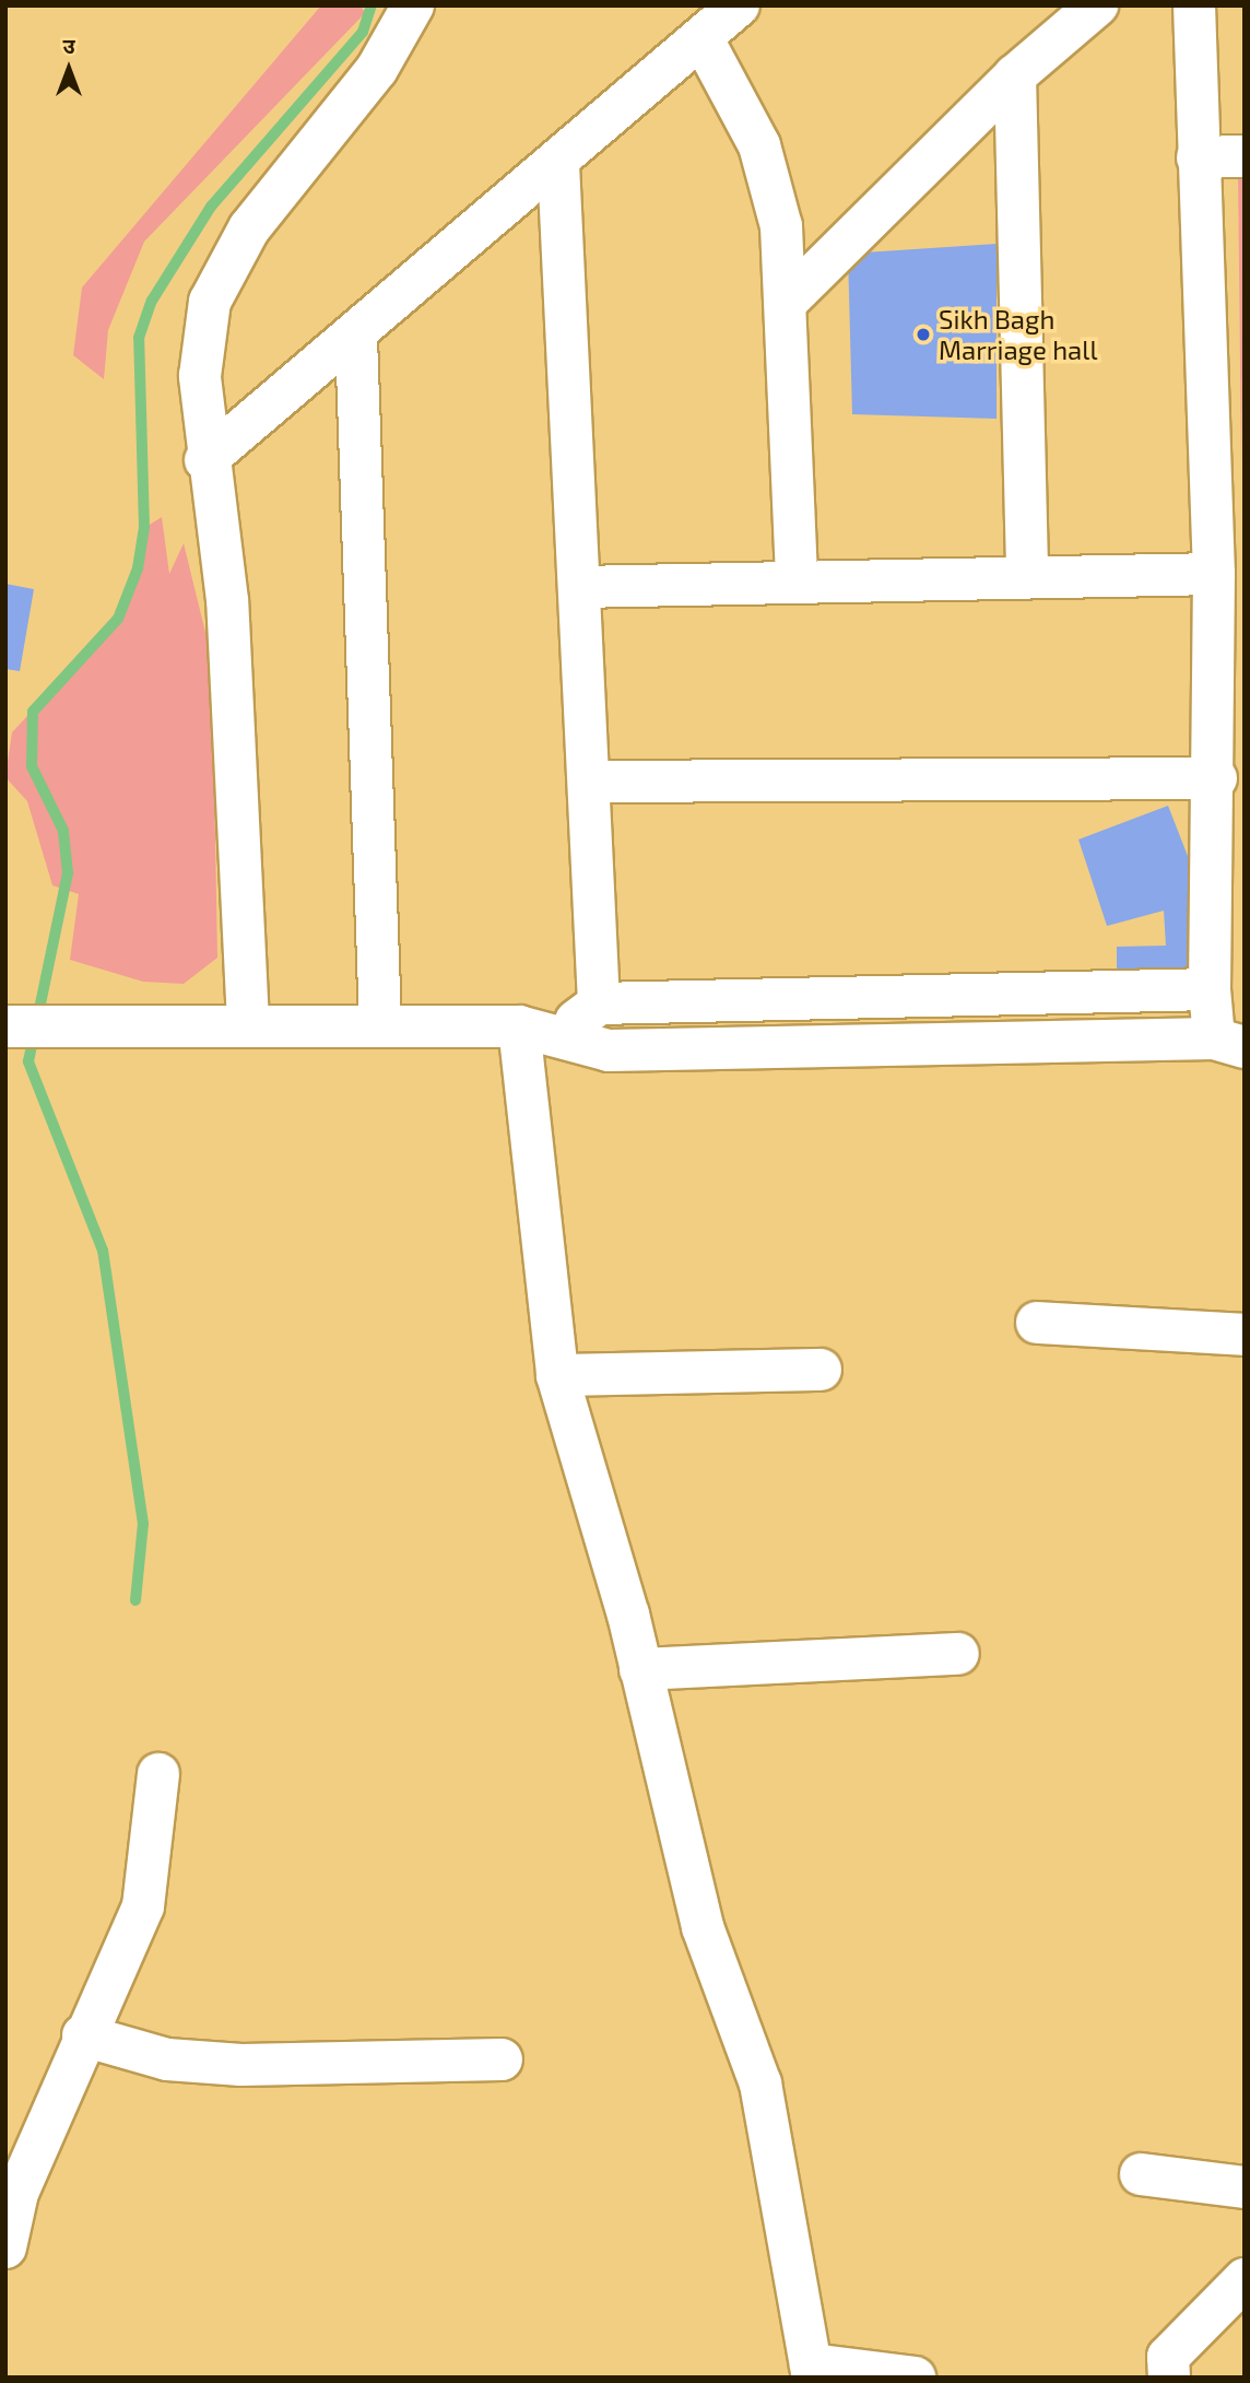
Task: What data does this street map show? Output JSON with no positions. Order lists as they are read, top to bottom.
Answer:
{
  "places": ["Sikh Bagh Marriage hall"],
  "north": "top"
}
